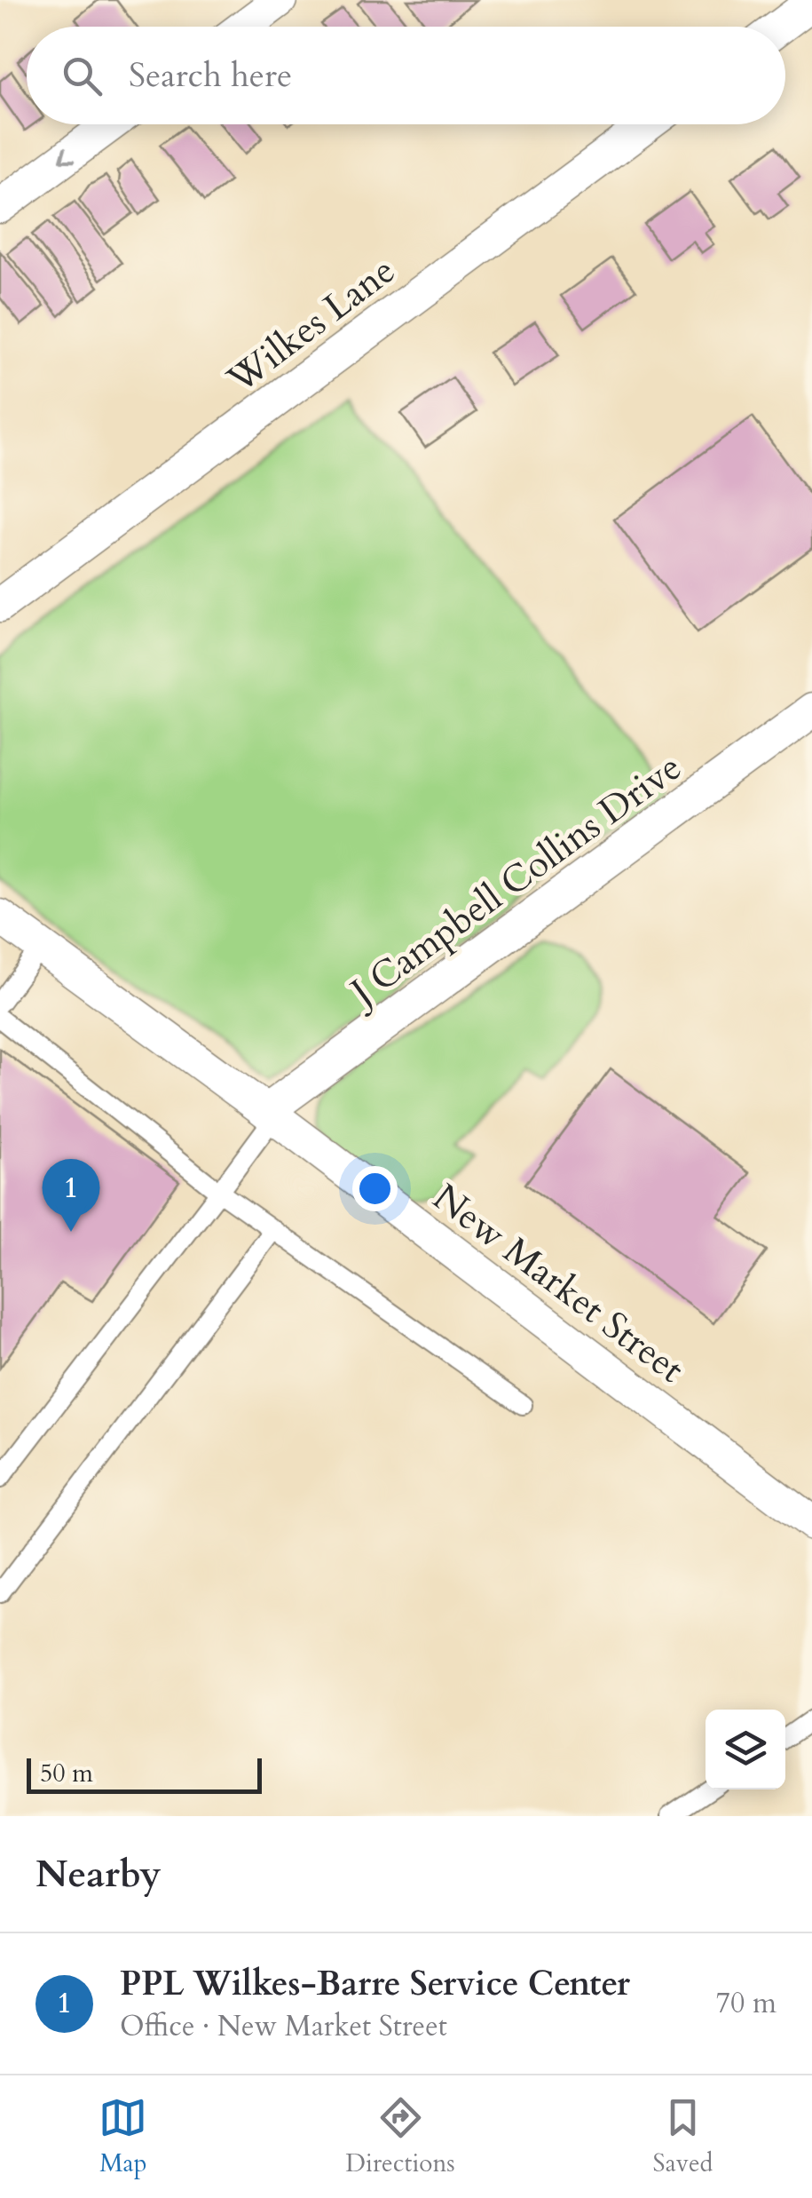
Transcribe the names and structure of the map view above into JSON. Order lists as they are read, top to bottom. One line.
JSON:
{"streets":{"street":["Wilkes Lane","J Campbell Collins Drive","New Market Street"]},"crossings":[["J Campbell Collins Drive","New Market Street"]],"scale_bar":"50 m","page":{"search":"Search here","pins":"1","scale":"50 m","heading":"Nearby","list":[{"mark":"1","name":"PPL Wilkes-Barre Service Center","note":"Office · New Market Street","value":"70 m"}],"nav":["Map","Directions","Saved"]}}
